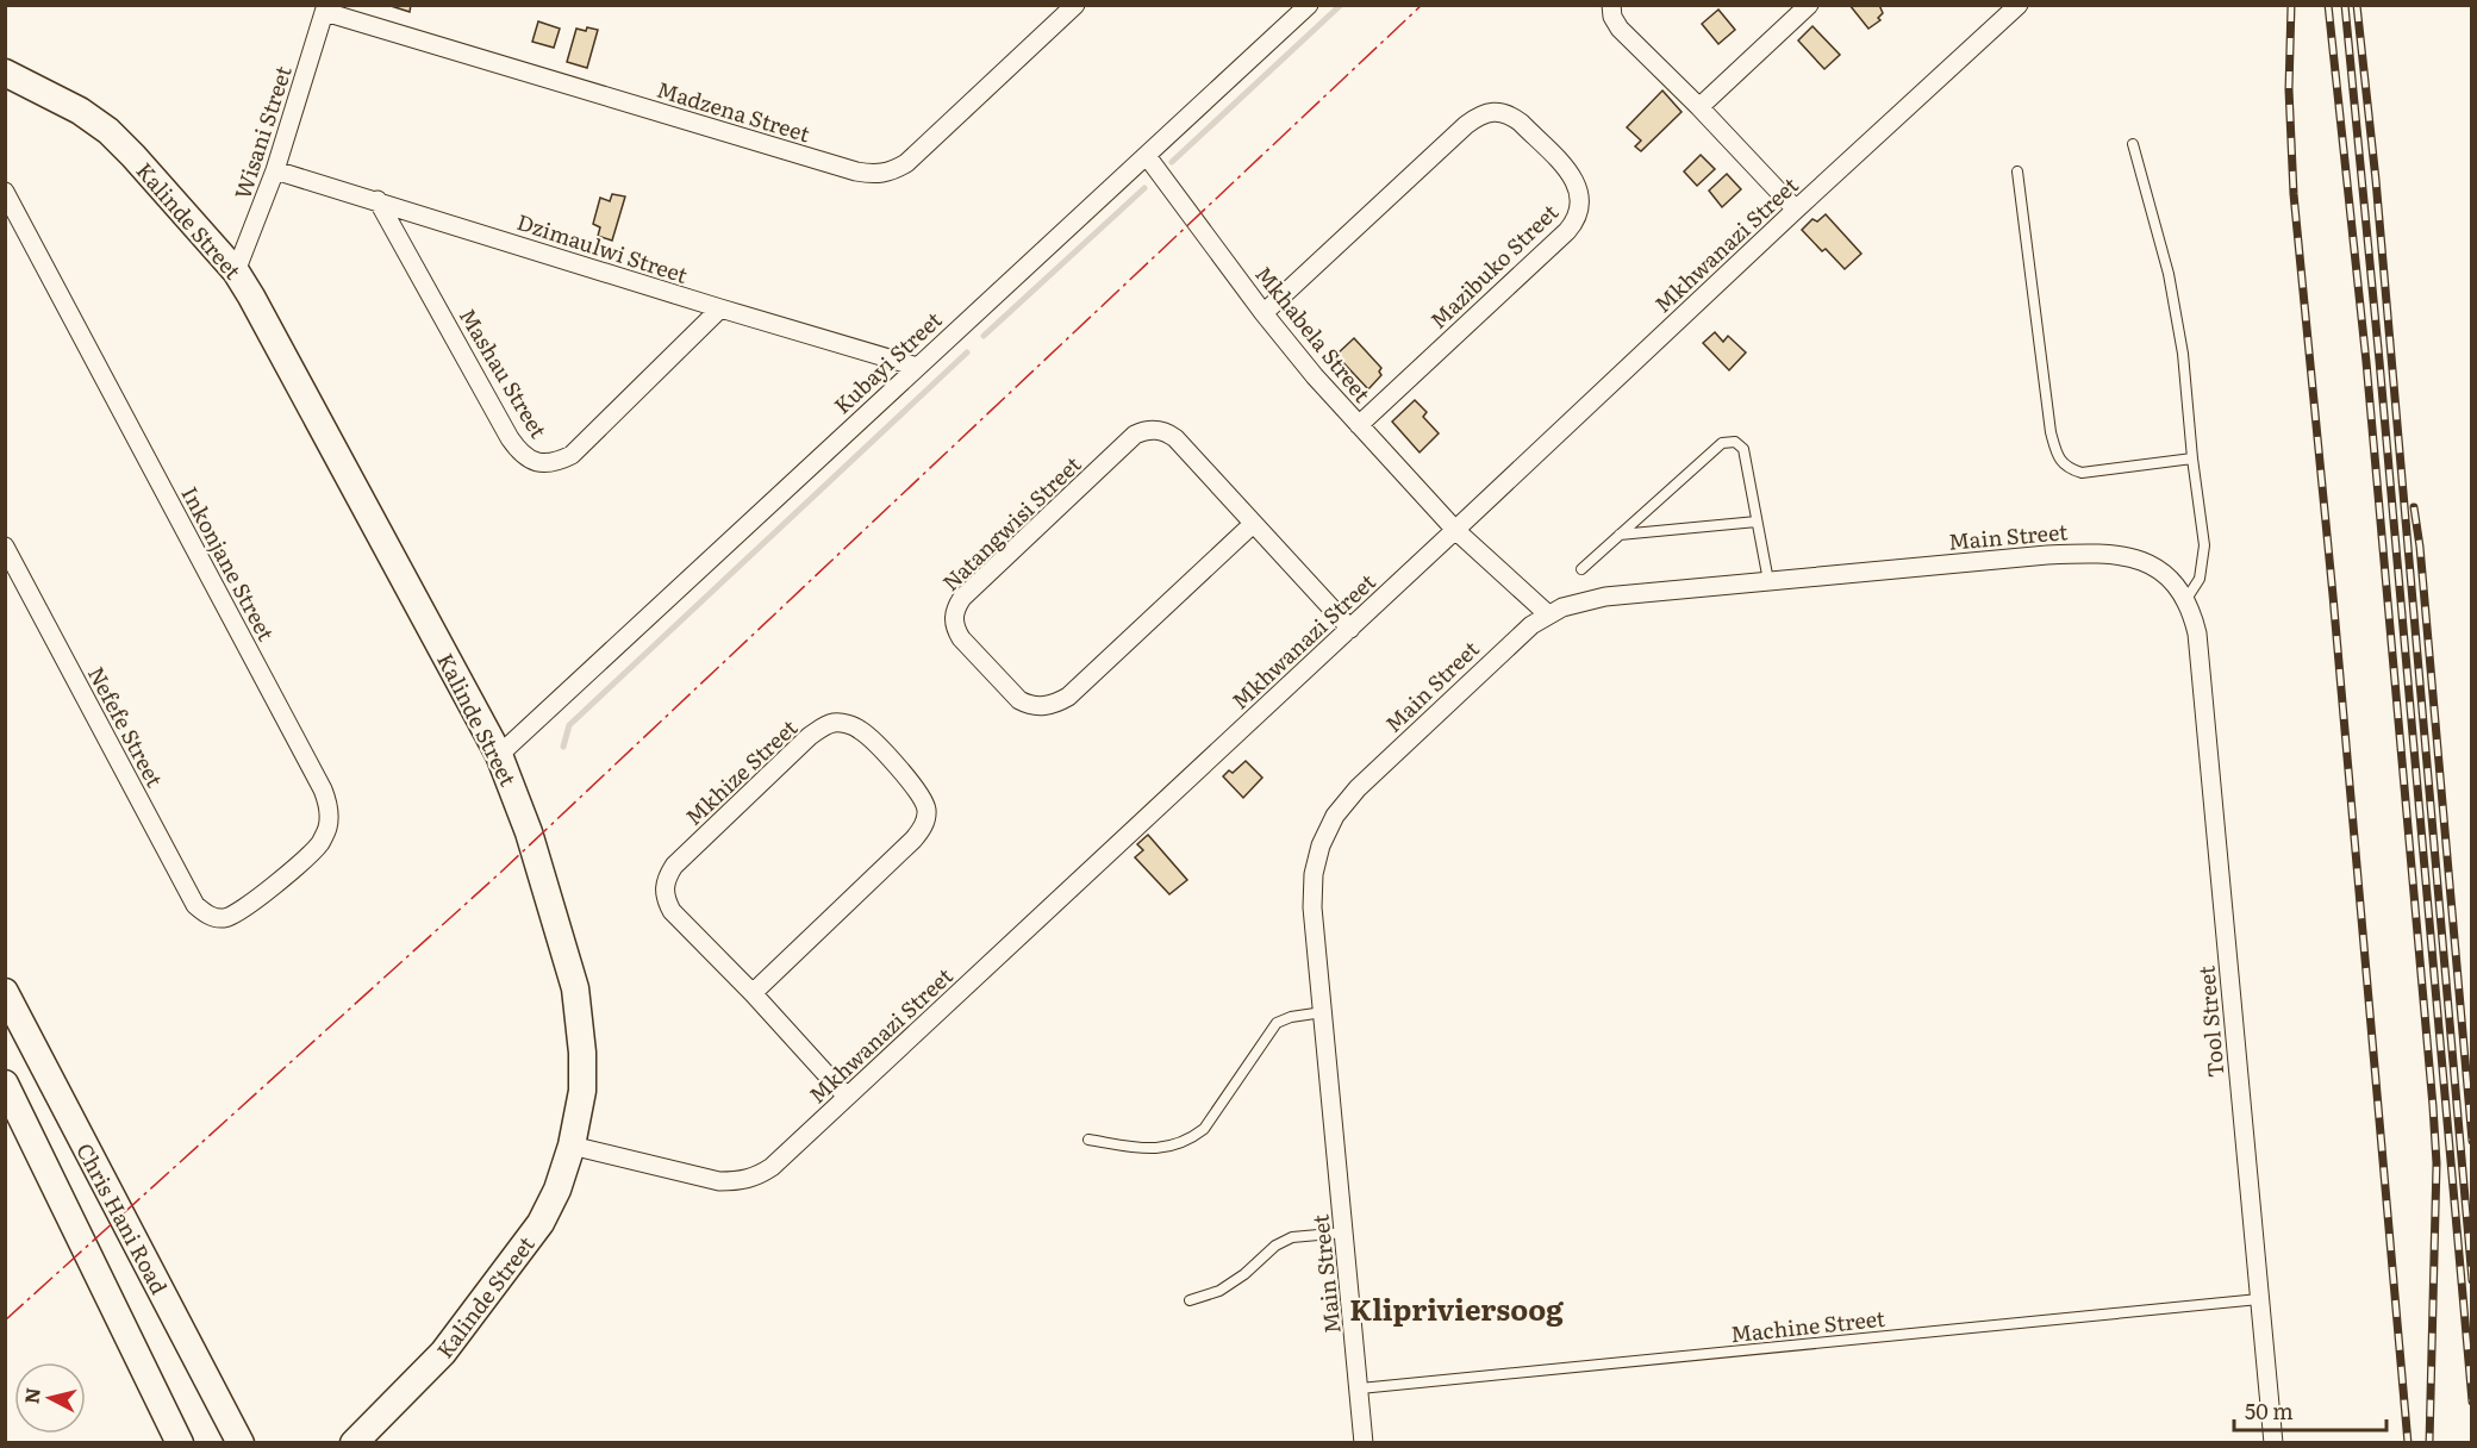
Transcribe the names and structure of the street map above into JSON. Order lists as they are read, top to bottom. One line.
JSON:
{"streets":{"street":["Madzena Street","Wisani Street","Kalinde Street","Mkhwanazi Street","Dzimaulwi Street","Mazibuko Street","Mkhabela Street","Kubayi Street","Mashau Street","Natangwisi Street","Main Street","Inkonjane Street","Nefefe Street","Mkhize Street","Tool Street","Chris Hani Road"],"lane":["Machine Street"]},"crossings":[["Madzena Street","Wisani Street"],["Wisani Street","Kalinde Street"],["Wisani Street","Dzimaulwi Street"],["Kalinde Street","Mkhwanazi Street"],["Kalinde Street","Kubayi Street"],["Mkhwanazi Street","Mkhabela Street"],["Mkhwanazi Street","Natangwisi Street"],["Mkhwanazi Street","Mkhize Street"],["Dzimaulwi Street","Kubayi Street"],["Dzimaulwi Street","Mashau Street"],["Mazibuko Street","Mkhabela Street"],["Mkhabela Street","Kubayi Street"],["Mkhabela Street","Main Street"],["Main Street","Tool Street"],["Main Street","Machine Street"],["Inkonjane Street","Nefefe Street"],["Tool Street","Machine Street"]],"districts":["Klipriviersoog"],"scale_bar":"50 m","north":"left"}
